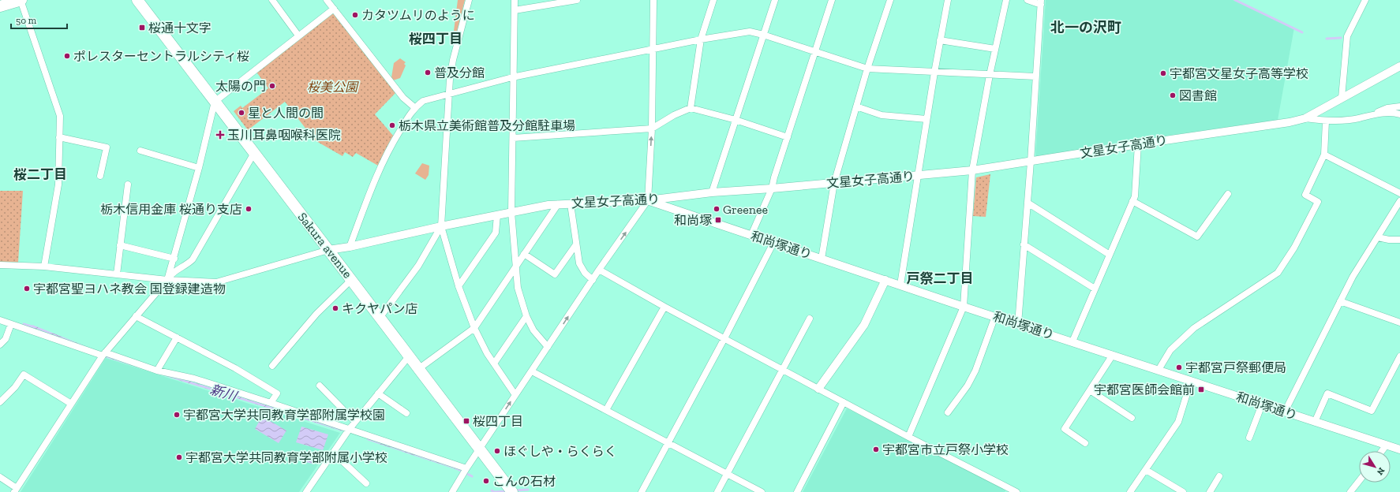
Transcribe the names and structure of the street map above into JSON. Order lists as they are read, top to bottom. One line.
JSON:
{"streets":{"highway":["Sakura avenue"],"street":["文星女子高通り","和尚塚通り"]},"crossings":[["文星女子高通り","Sakura avenue"],["文星女子高通り","和尚塚通り"]],"districts":["北一の沢町","桜四丁目","桜二丁目","戸祭二丁目"],"water":["新川"],"parks":["桜美公園"],"places":{"other":["カタツムリのように","ポレスターセントラルシティ桜","普及分館","宇都宮文星女子高等学校","太陽の門","図書館","星と人間の間","栃木県立美術館普及分館駐車場","栃木信用金庫 桜通り支店","Greenee","宇都宮聖ヨハネ教会 国登録建造物","キクヤパン店","宇都宮戸祭郵便局","宇都宮大学共同教育学部附属学校園","宇都宮市立戸祭小学校","ほぐしや・らくらく","宇都宮大学共同教育学部附属小学校","こんの石材"],"transit":["桜通十文字","和尚塚","宇都宮医師会館前","桜四丁目"],"health":["玉川耳鼻咽喉科医院"]},"scale_bar":"50 m","north":"bottom right"}
